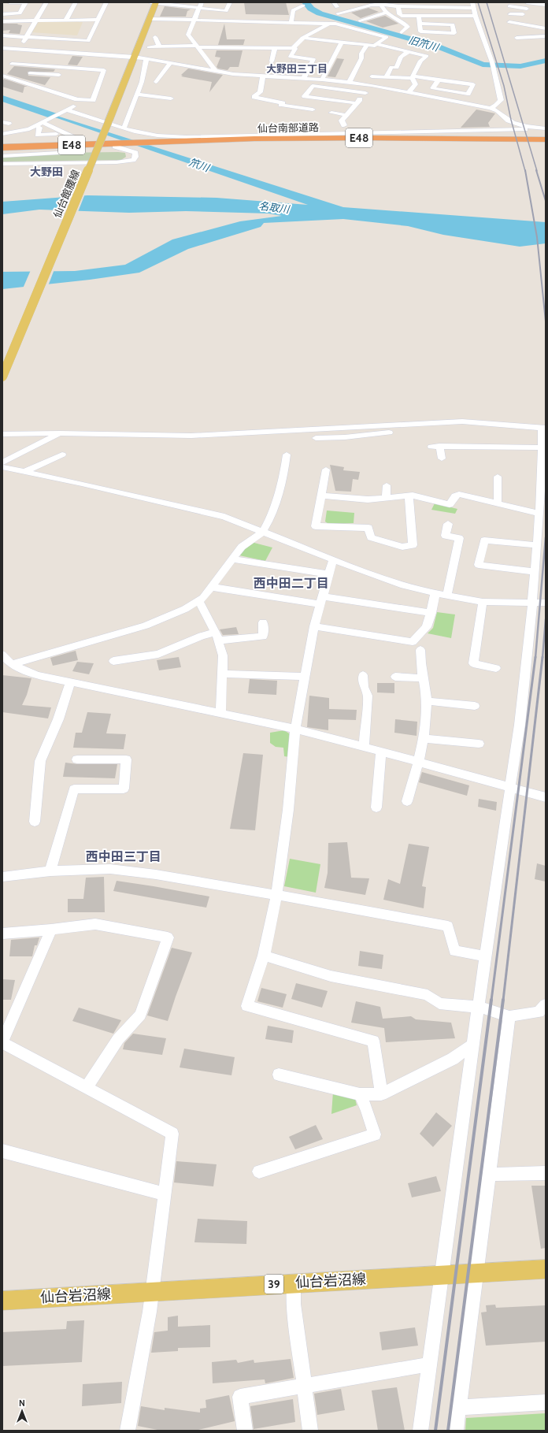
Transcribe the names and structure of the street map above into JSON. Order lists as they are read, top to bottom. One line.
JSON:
{"streets":{"highway":["仙台南部道路","E48"],"main road":["仙台館腰線","仙台岩沼線","39"]},"districts":["大野田三丁目","大野田","西中田二丁目","西中田三丁目"],"water":["旧笊川","笊川","名取川"],"north":"top"}
